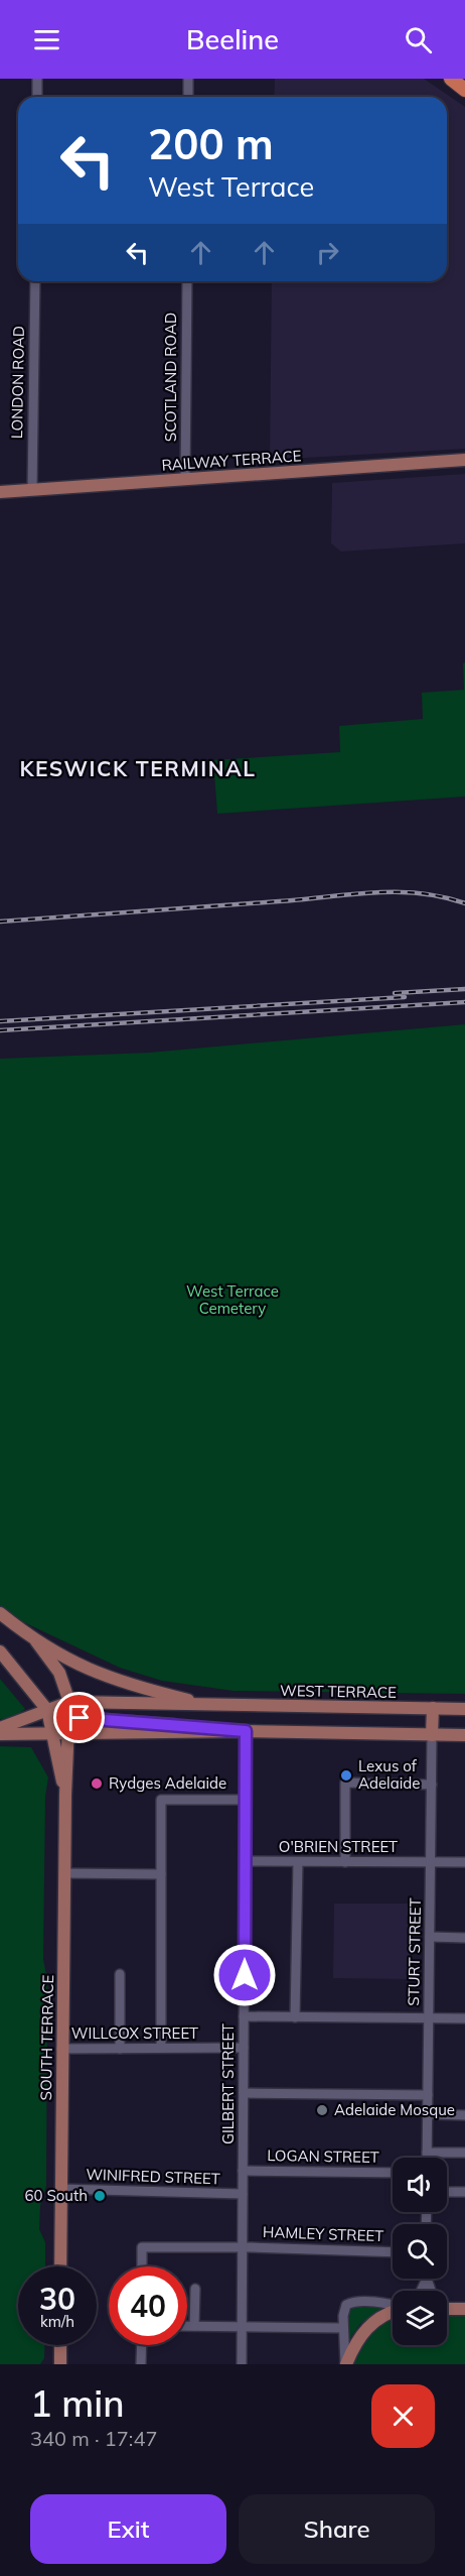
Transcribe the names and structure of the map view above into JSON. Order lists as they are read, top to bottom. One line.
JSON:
{"streets":{"main road":["RAILWAY TERRACE","WEST TERRACE","SOUTH TERRACE"],"street":["SCOTLAND ROAD","LONDON ROAD","O'BRIEN STREET","STURT STREET","WILLCOX STREET","GILBERT STREET","LOGAN STREET","WINIFRED STREET","HAMLEY STREET"]},"crossings":[["SCOTLAND ROAD","RAILWAY TERRACE"],["LONDON ROAD","RAILWAY TERRACE"],["WEST TERRACE","SOUTH TERRACE"],["O'BRIEN STREET","STURT STREET"],["O'BRIEN STREET","GILBERT STREET"],["WILLCOX STREET","SOUTH TERRACE"],["WILLCOX STREET","GILBERT STREET"],["SOUTH TERRACE","WINIFRED STREET"],["GILBERT STREET","LOGAN STREET"],["GILBERT STREET","WINIFRED STREET"],["GILBERT STREET","HAMLEY STREET"]],"districts":["KESWICK TERMINAL"],"parks":["West Terrace Cemetery"],"places":["Lexus of Adelaide","Rydges Adelaide","Adelaide Mosque","60 South"],"page":{"header":"Beeline","turn":["200 m","West Terrace"],"speed":"30 km/h","limit":"40","heading":["1 min","340 m · 17:47"],"buttons":["Exit","Share"]}}
